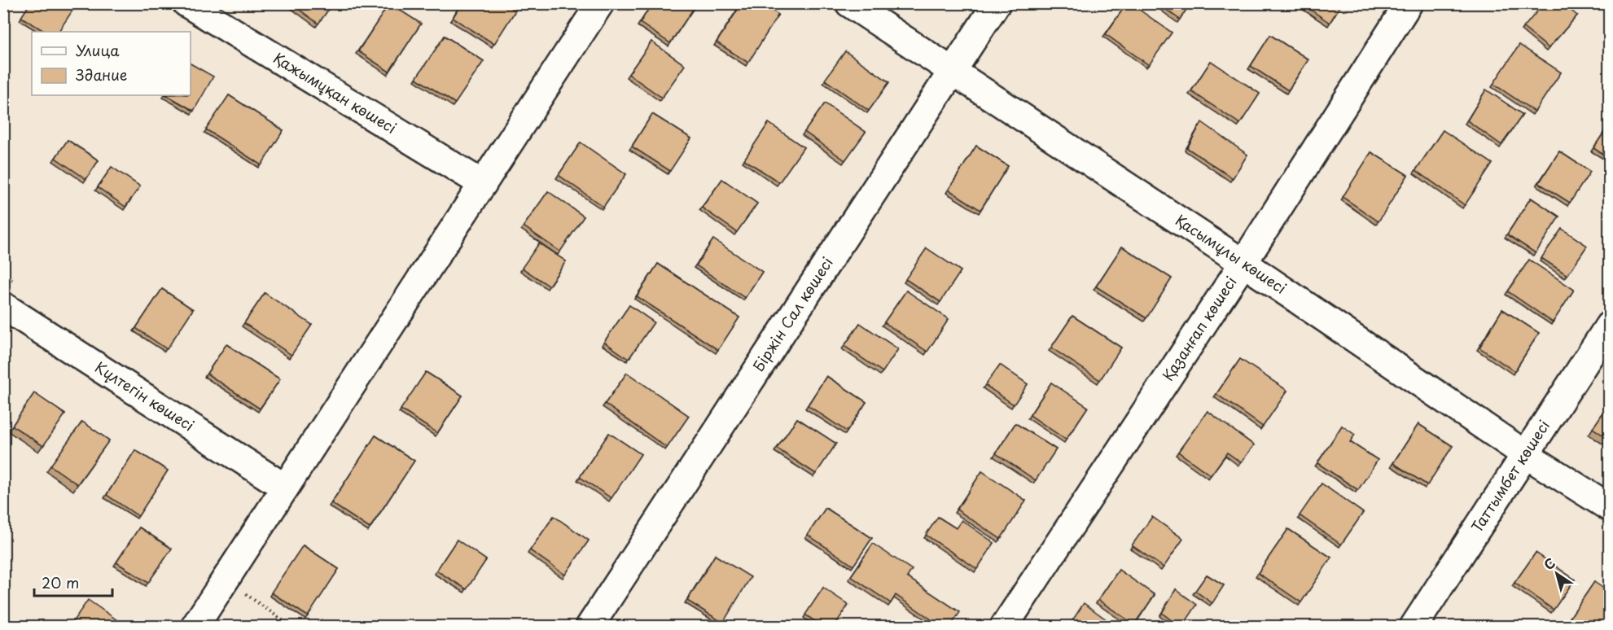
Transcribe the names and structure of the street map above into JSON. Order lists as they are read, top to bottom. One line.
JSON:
{"streets":{"street":["Қажымұқан көшесі","Қасымұлы көшесі","Біржін Сал көшесі","Қазанғап көшесі","Күлтегін көшесі","Таттымбет көшесі"]},"crossings":[["Қасымұлы көшесі","Біржін Сал көшесі"],["Қасымұлы көшесі","Қазанғап көшесі"],["Қасымұлы көшесі","Таттымбет көшесі"]],"legend":["Улица","Здание"],"scale_bar":"20 m","north":"top left"}
